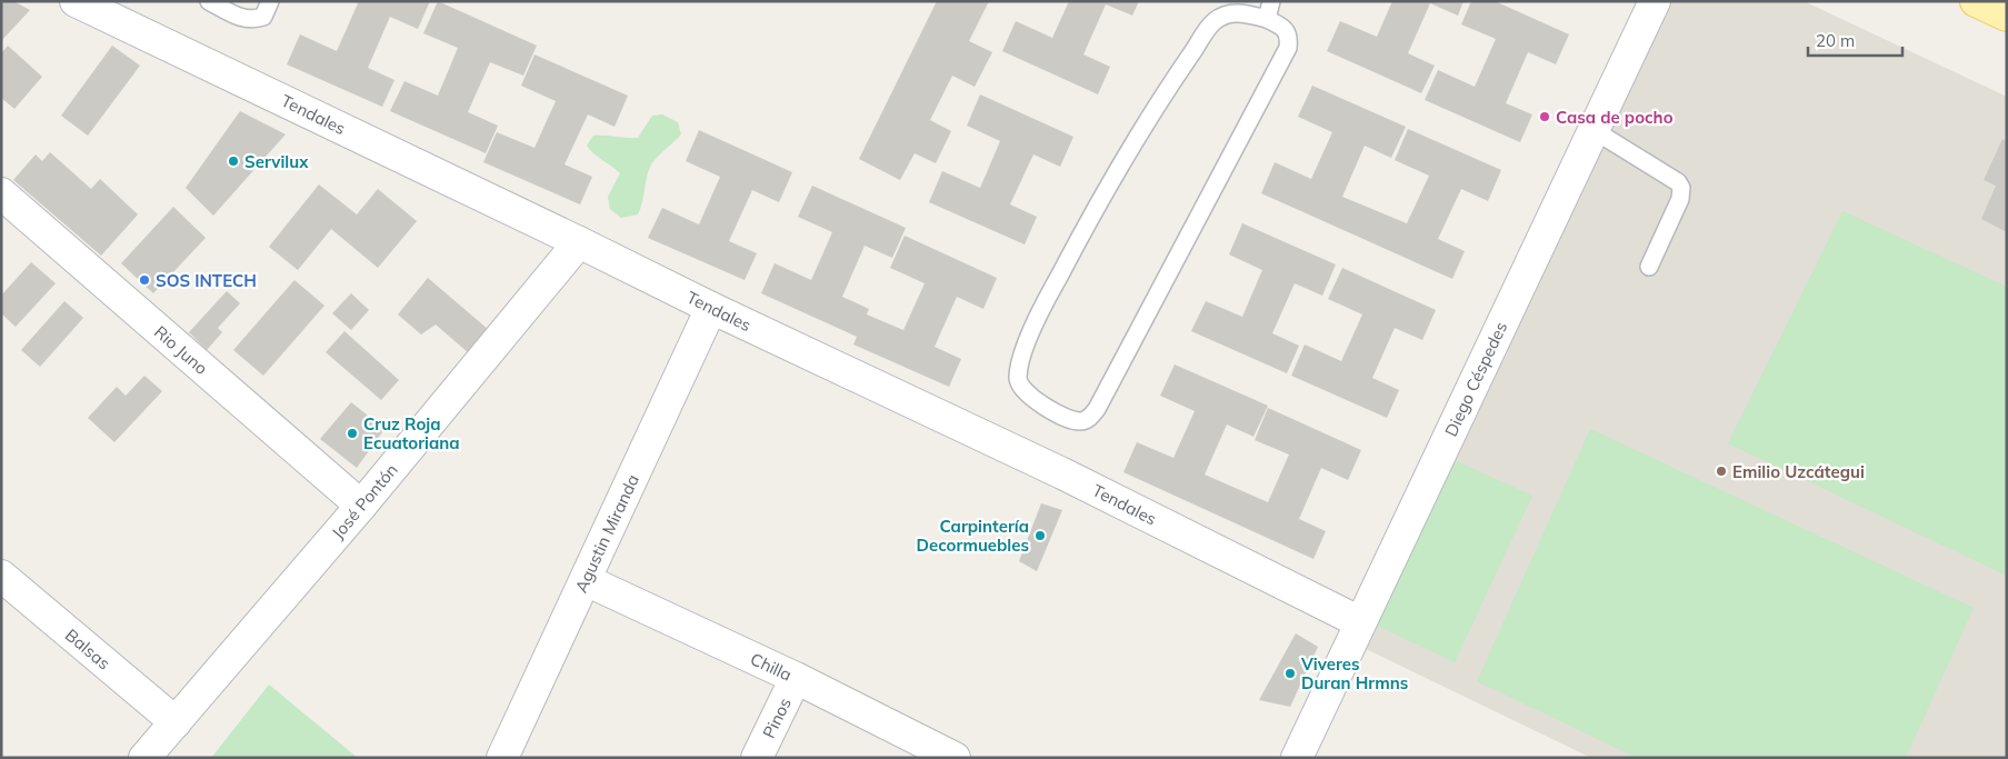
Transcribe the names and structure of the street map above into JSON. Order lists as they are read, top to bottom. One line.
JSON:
{"streets":{"street":["Tendales","Rio Juno","Diego Céspedes","José Pontón","Agustin Miranda","Balsas","Chilla","Pinos"]},"crossings":[["Tendales","Diego Céspedes"],["Tendales","José Pontón"],["Tendales","Agustin Miranda"],["Rio Juno","José Pontón"],["José Pontón","Balsas"],["Agustin Miranda","Chilla"],["Chilla","Pinos"]],"places":["Casa de pocho","Servilux","SOS INTECH","Cruz Roja Ecuatoriana","Emilio Uzcátegui","Carpintería Decormuebles","Viveres Duran Hrmns"],"scale_bar":"20 m"}
